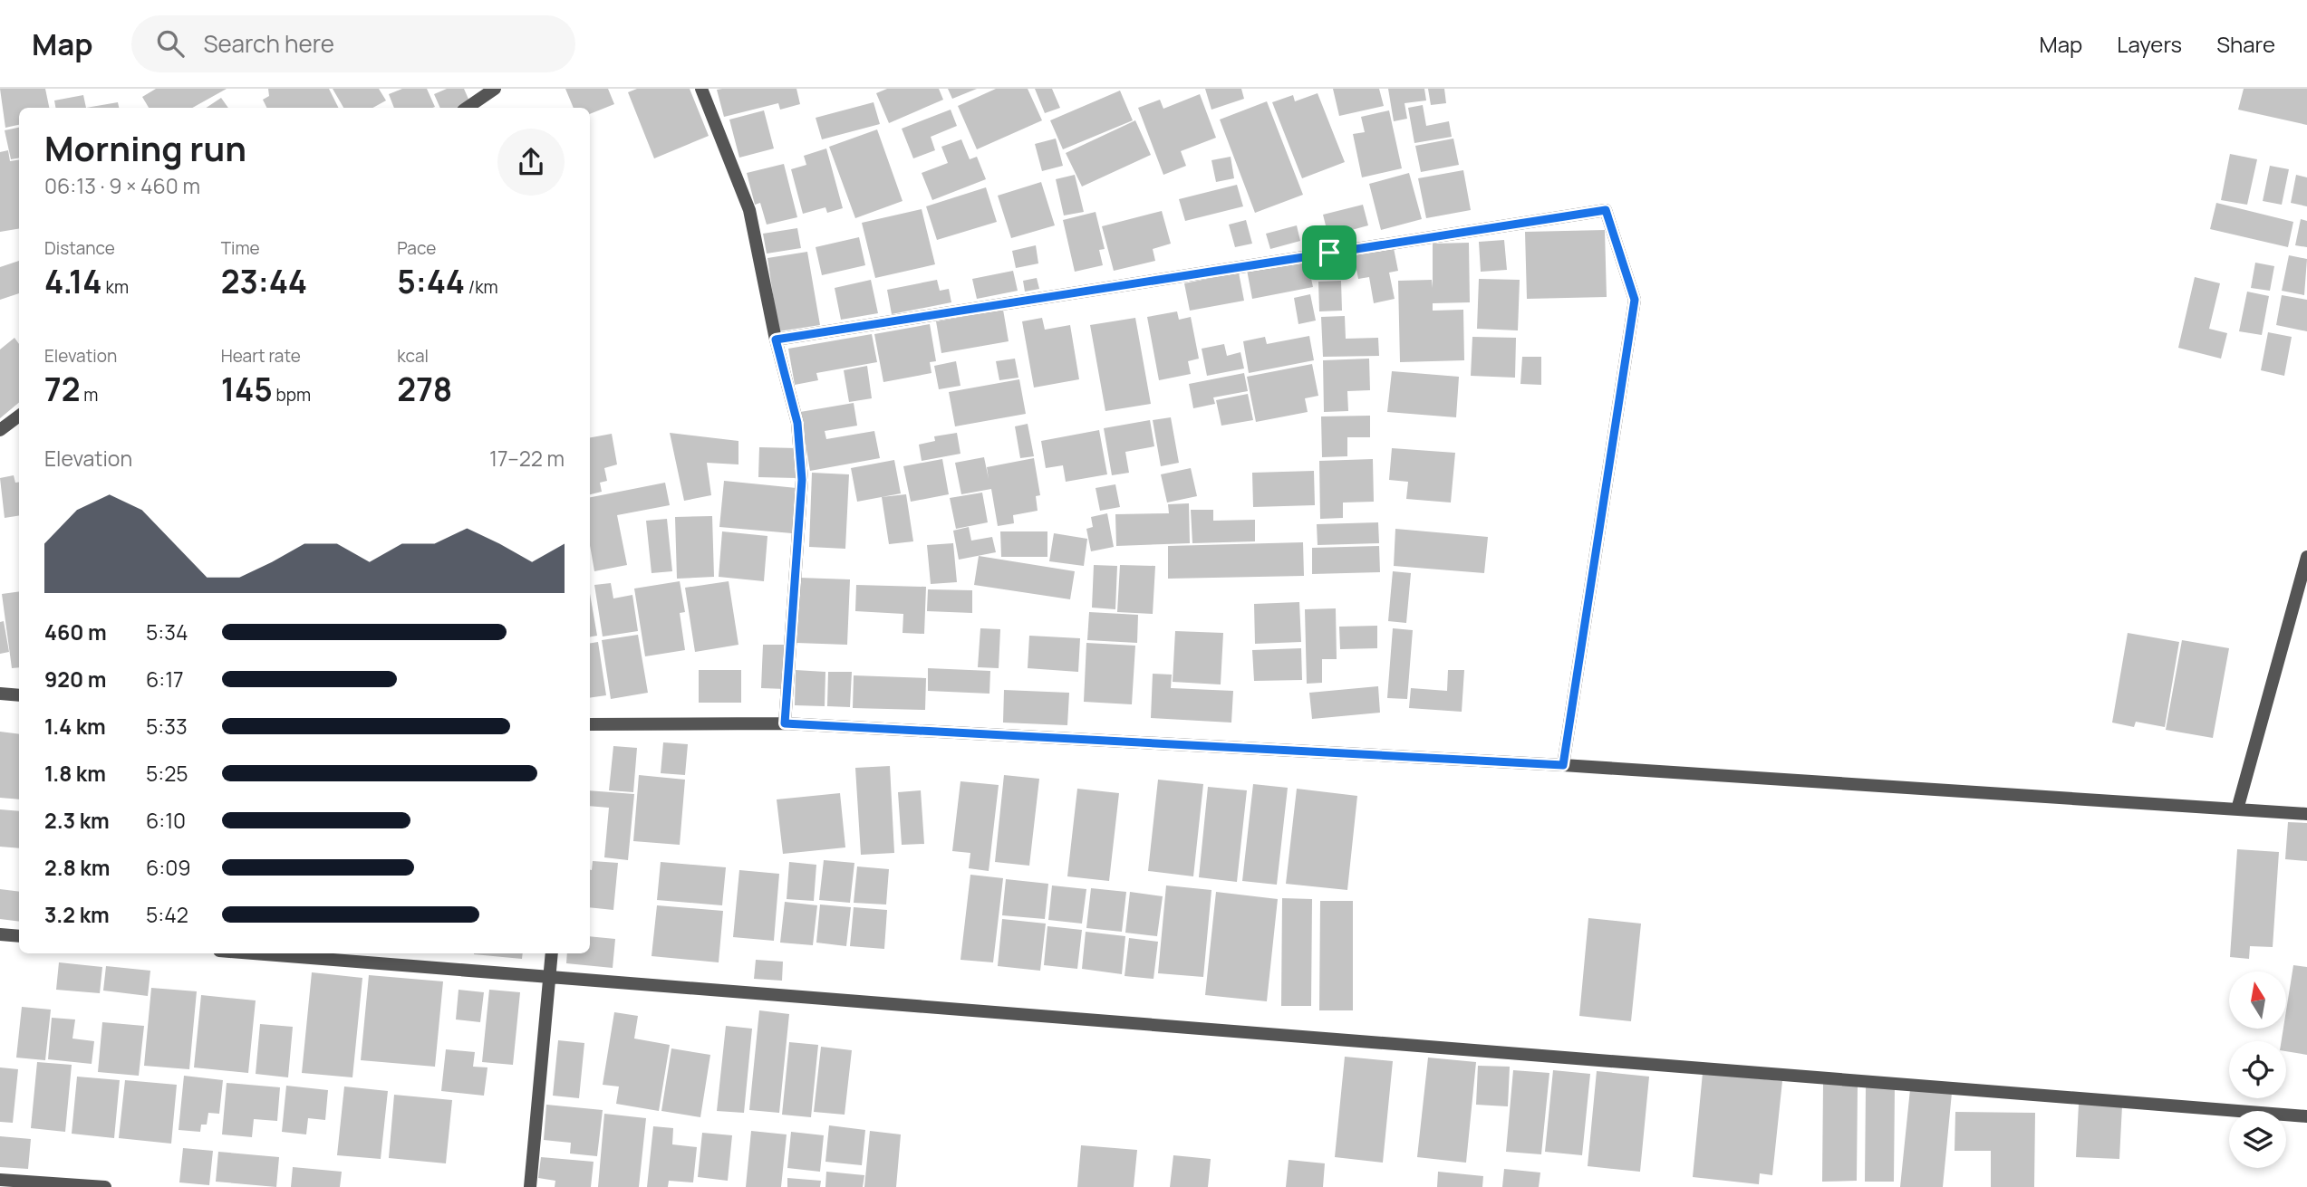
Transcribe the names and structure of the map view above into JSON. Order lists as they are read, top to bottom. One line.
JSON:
{"north":"top","page":{"header":"Map","search":"Search here","nav":["Map","Layers","Share"],"heading":["Morning run","06:13 · 9 × 460 m"],"stats":[["Distance","4.14 km"],["Time","23:44"],["Pace","5:44 /km"],["Elevation","72 m"],["Heart rate","145 bpm"],["kcal","278"]],"chart":["Elevation","17–22 m"],"list":[{"name":"460 m","note":"5:34"},{"name":"920 m","note":"6:17"},{"name":"1.4 km","note":"5:33"},{"name":"1.8 km","note":"5:25"},{"name":"2.3 km","note":"6:10"},{"name":"2.8 km","note":"6:09"},{"name":"3.2 km","note":"5:42"}]}}
